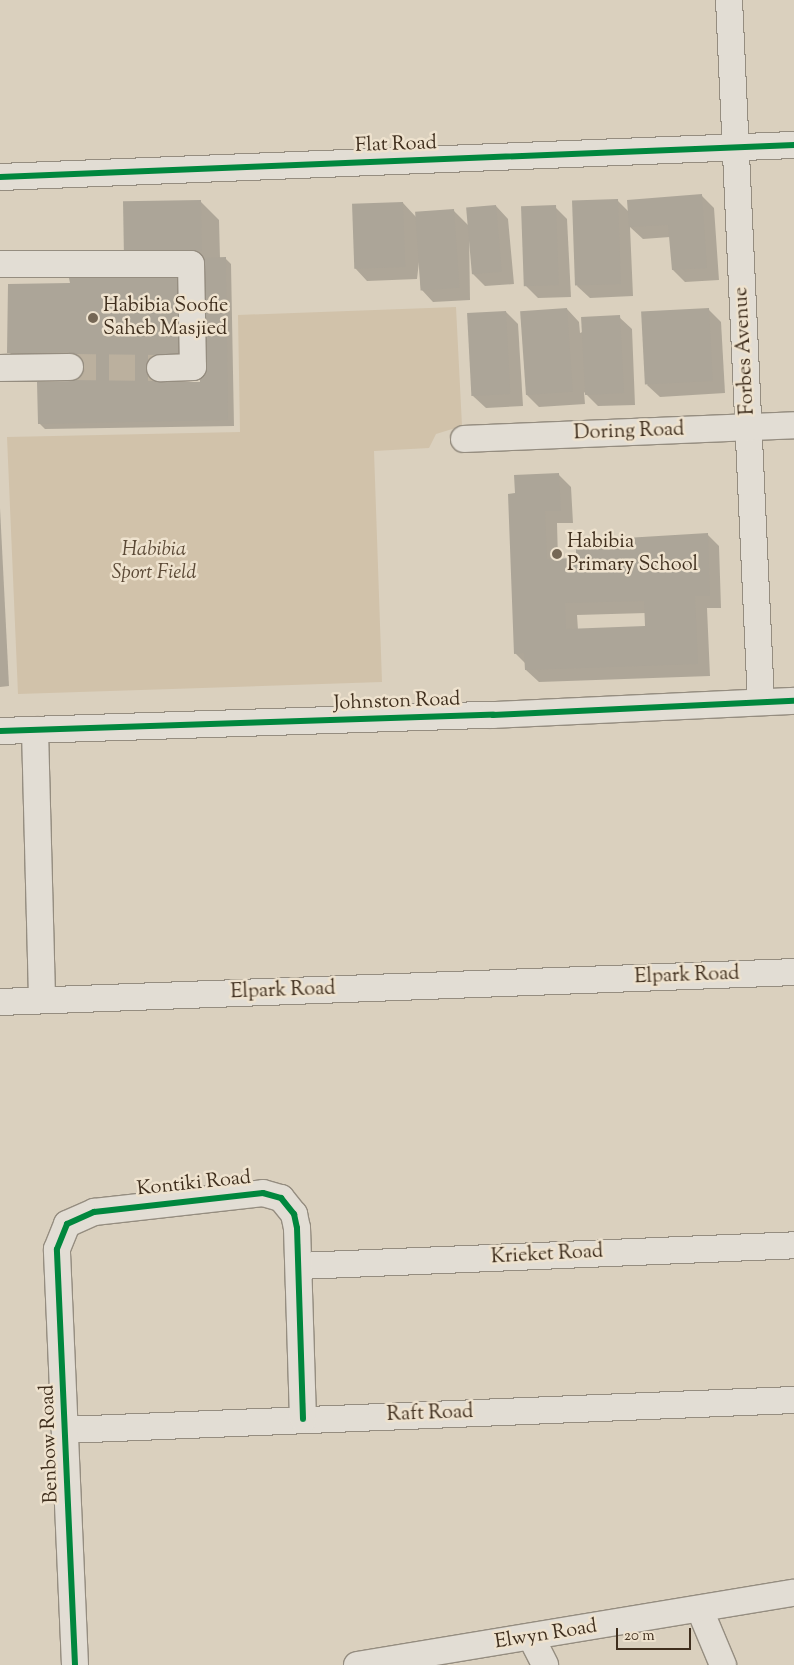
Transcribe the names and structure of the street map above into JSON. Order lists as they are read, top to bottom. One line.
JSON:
{"streets":{"street":["Flat Road","Forbes Avenue","Doring Road","Johnston Road","Elpark Road","Kontiki Road","Krieket Road","Raft Road","Benbow Road","Elwyn Road"]},"crossings":[["Flat Road","Forbes Avenue"],["Forbes Avenue","Doring Road"],["Forbes Avenue","Johnston Road"],["Kontiki Road","Krieket Road"],["Kontiki Road","Raft Road"],["Kontiki Road","Benbow Road"],["Raft Road","Benbow Road"]],"parks":["Habibia Sport Field"],"places":["Habibia Soofie Saheb Masjied","Habibia Primary School"],"scale_bar":"20 m"}
